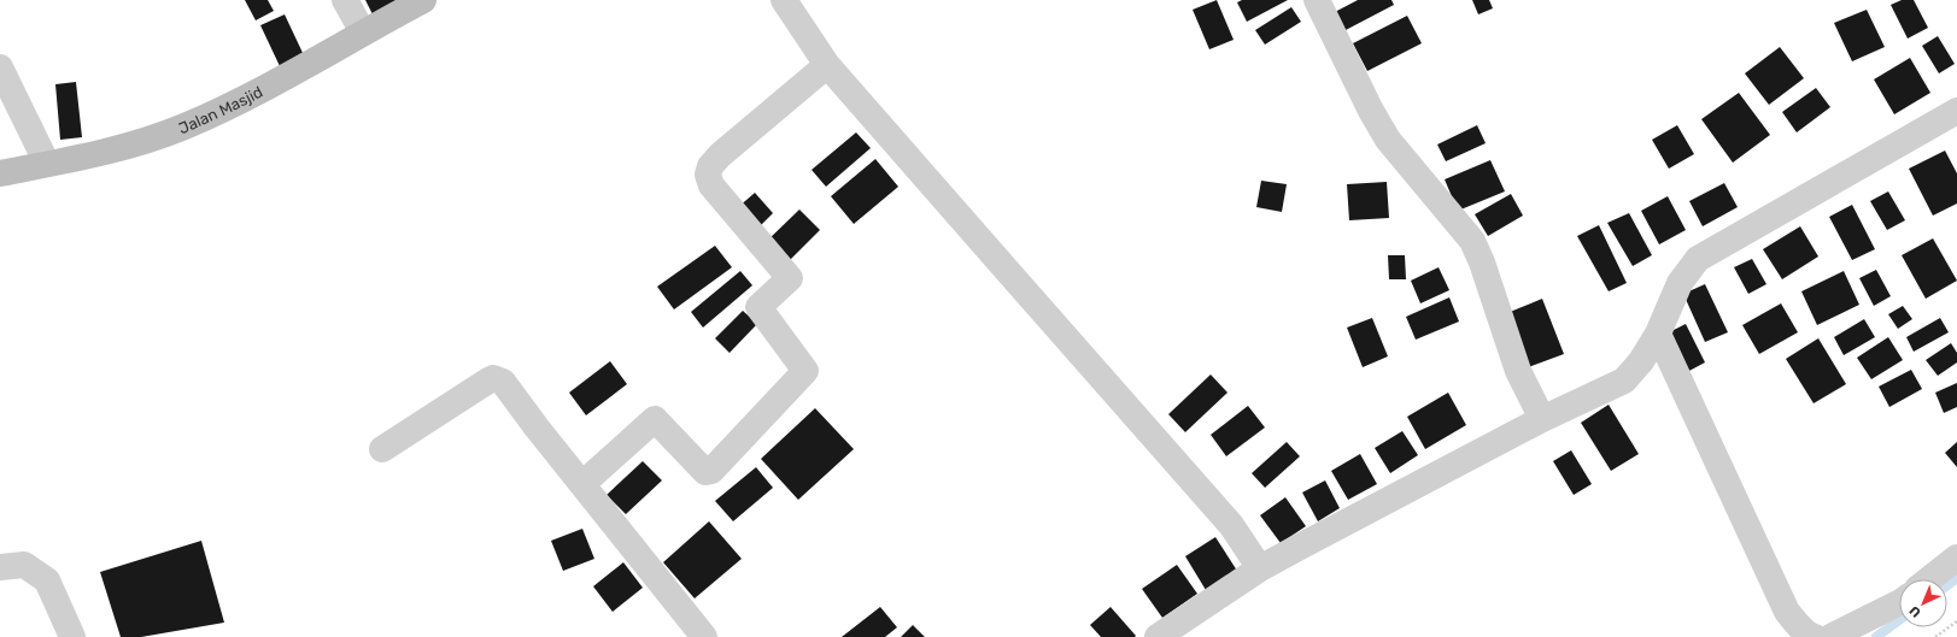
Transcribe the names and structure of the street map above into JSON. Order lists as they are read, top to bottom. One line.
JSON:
{"streets":{"street":["Jalan Masjid"]},"north":"bottom left"}
